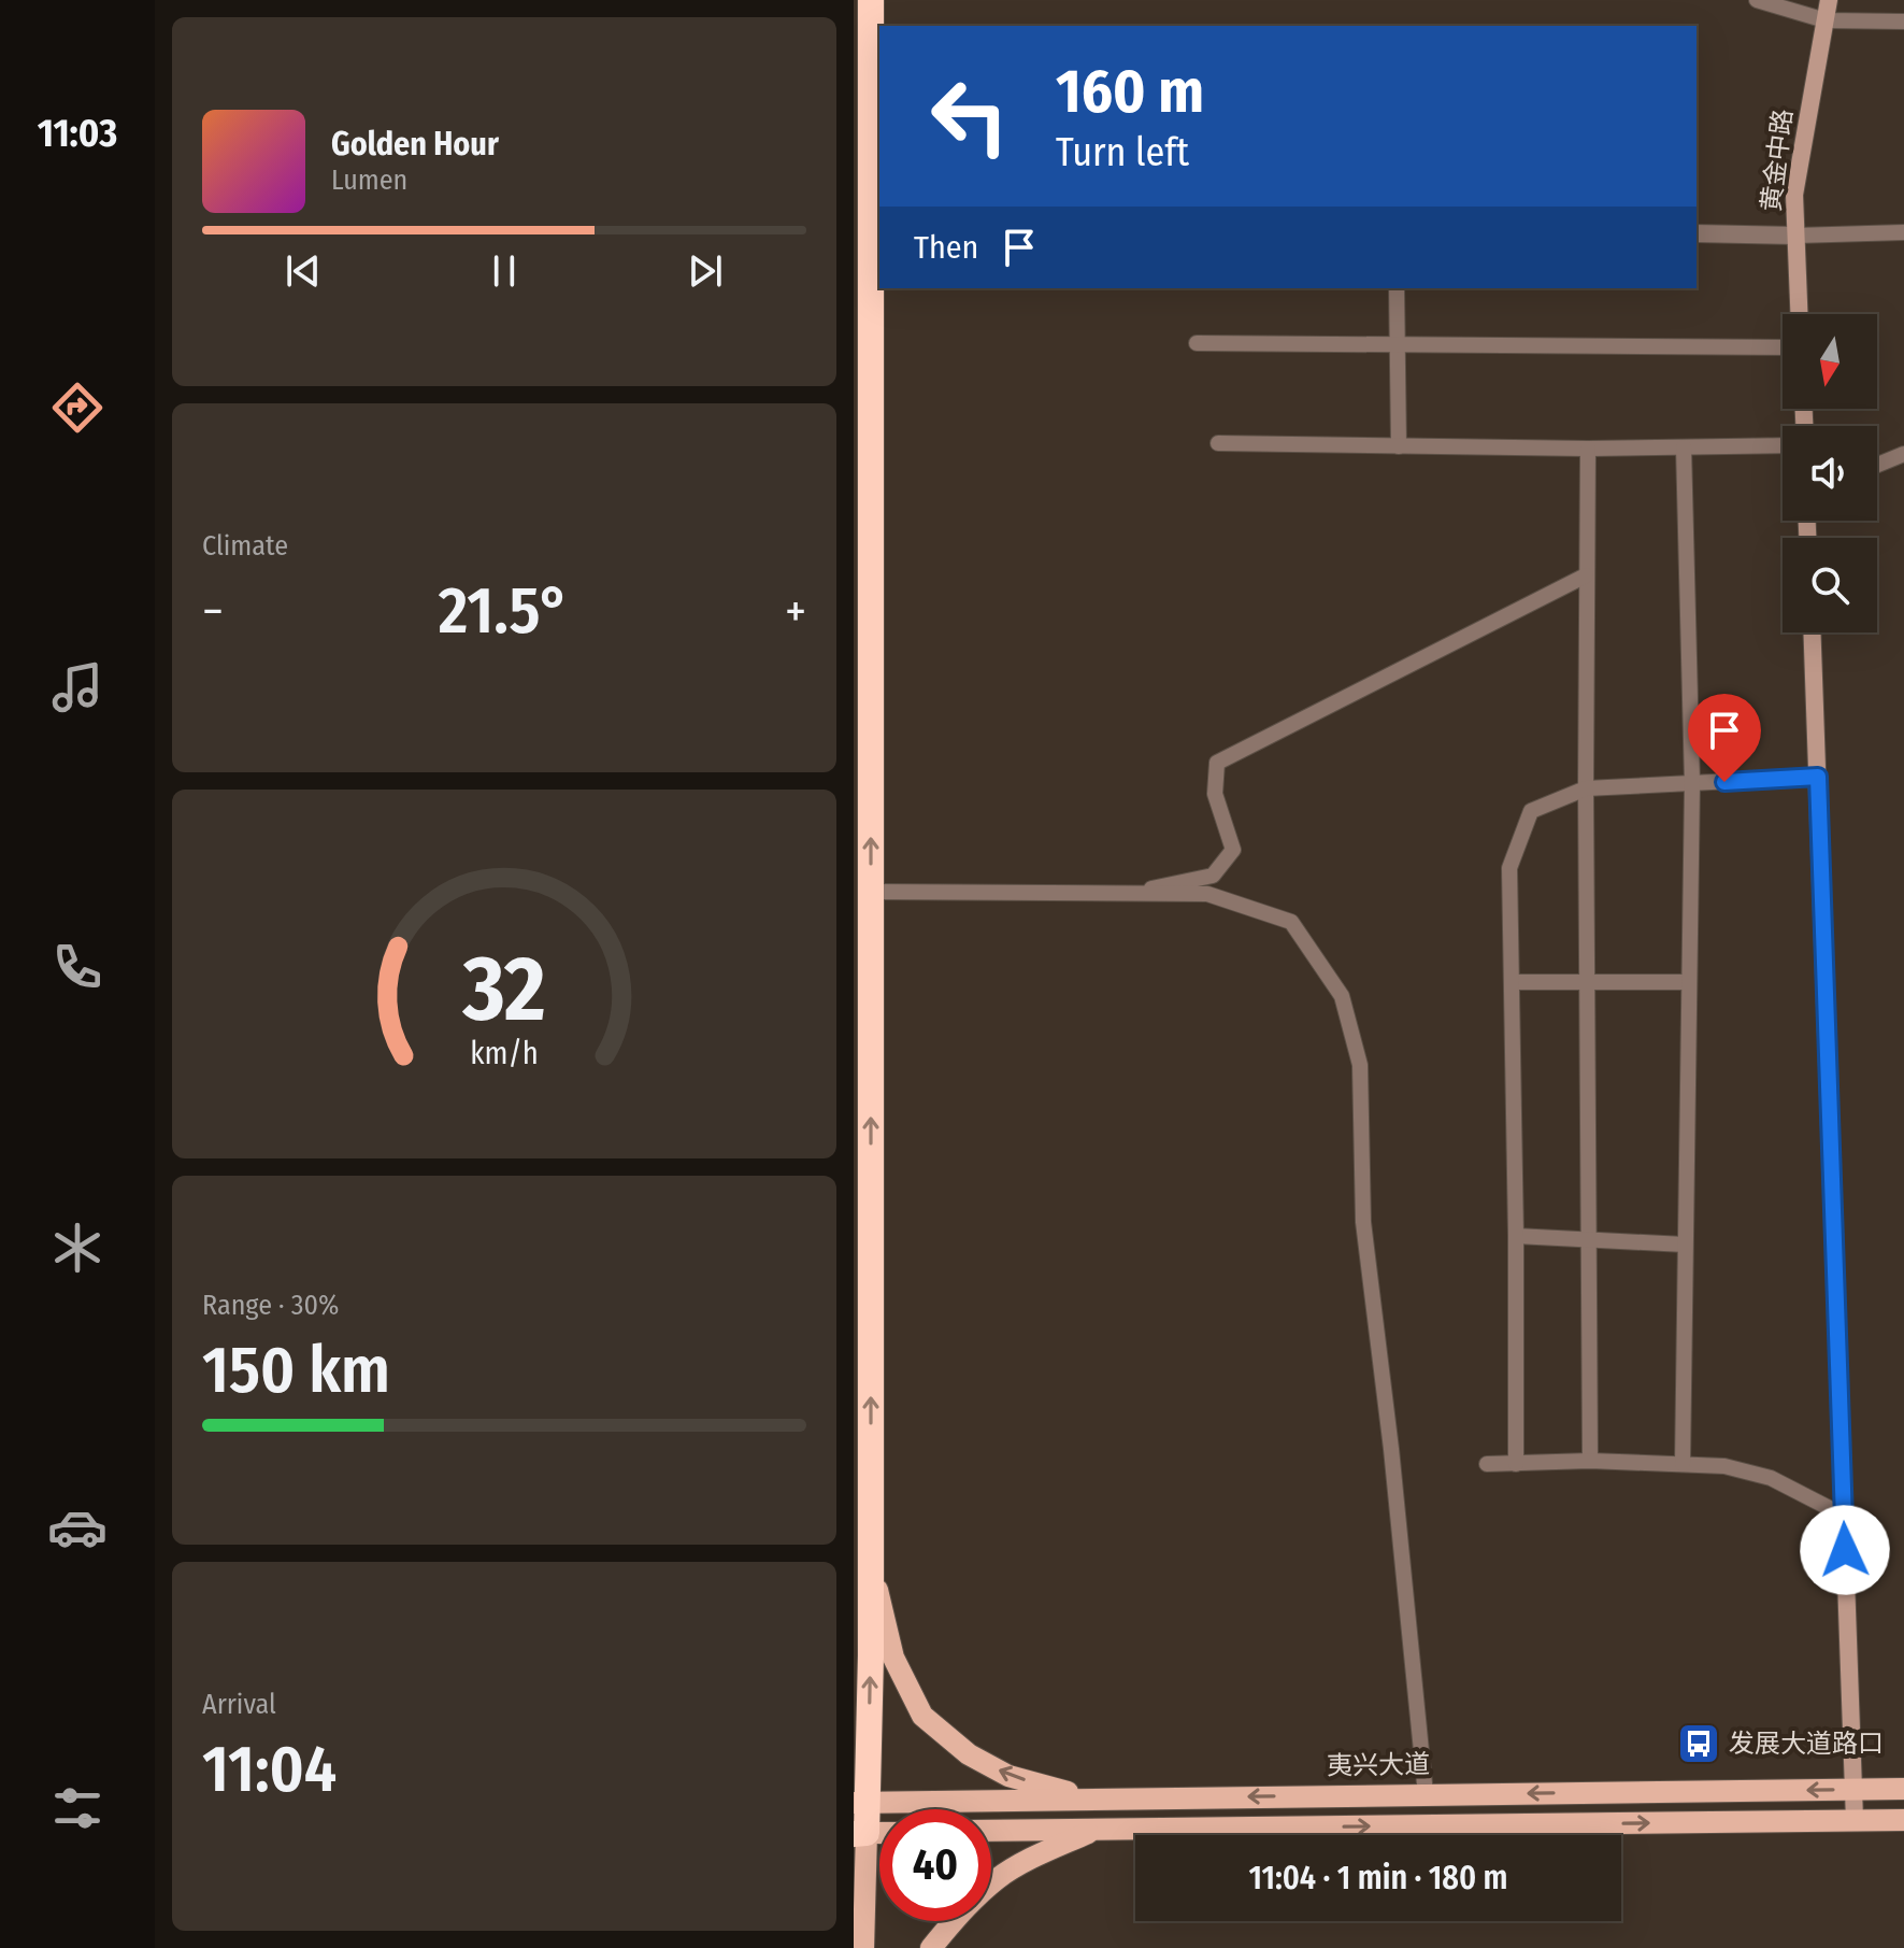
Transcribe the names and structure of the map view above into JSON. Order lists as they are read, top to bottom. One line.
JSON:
{"streets":{"main road":["夷兴大道"],"street":["黄金中路"]},"places":{"bus stop":["发展大道路口"]},"north":"bottom","page":{"tabs":"11:03","turn":["160 m","Turn left"],"song":["Golden Hour","Lumen"],"then":"Then","tile":["Climate",["Range · 30%","150 km"],["Arrival","11:04"]],"heat":["−","21.5°","+"],"limit":"40","trip":"11:04 · 1 min · 180 m","gauge":["32","km/h"]}}
